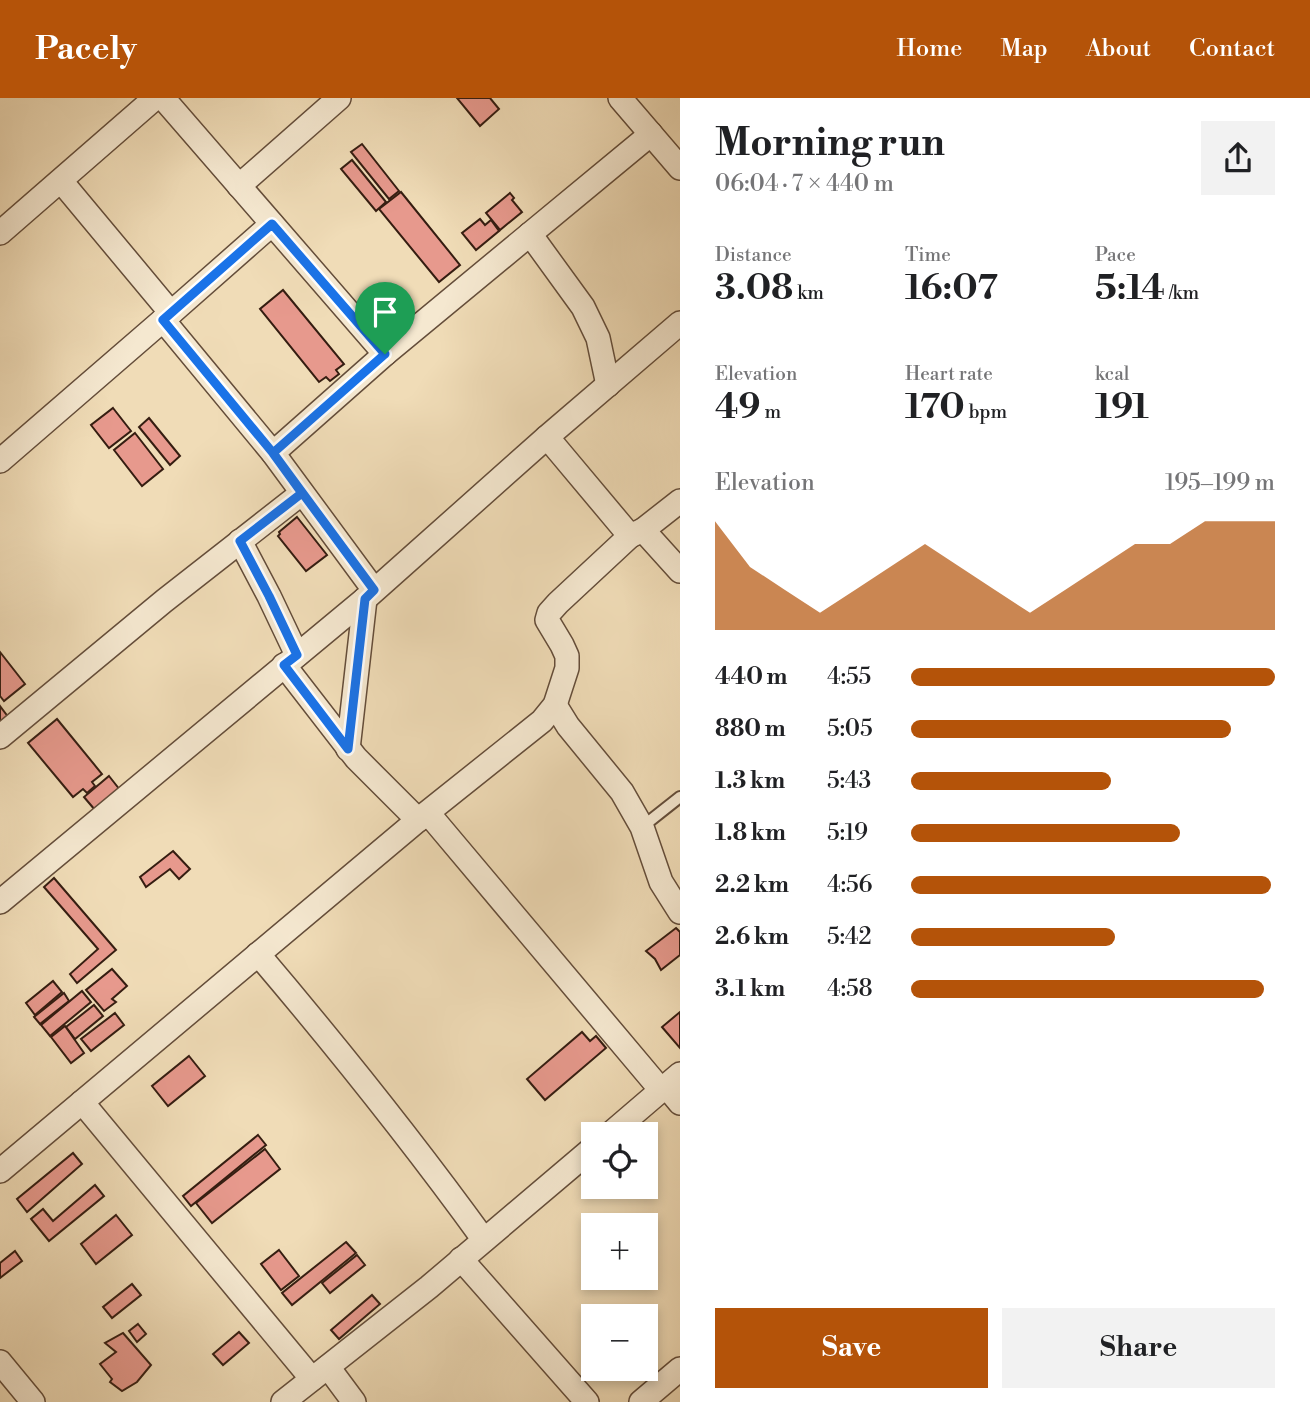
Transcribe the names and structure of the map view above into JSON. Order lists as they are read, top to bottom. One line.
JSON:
{"page":{"header":"Pacely","nav":["Home","Map","About","Contact"],"heading":["Morning run","06:04 · 7 × 440 m"],"stats":[["Distance","3.08 km"],["Time","16:07"],["Pace","5:14 /km"],["Elevation","49 m"],["Heart rate","170 bpm"],["kcal","191"]],"chart":["Elevation","195–199 m"],"list":[{"name":"440 m","note":"4:55"},{"name":"880 m","note":"5:05"},{"name":"1.3 km","note":"5:43"},{"name":"1.8 km","note":"5:19"},{"name":"2.2 km","note":"4:56"},{"name":"2.6 km","note":"5:42"},{"name":"3.1 km","note":"4:58"}],"map_buttons":["+","−"],"buttons":["Save","Share"]}}
